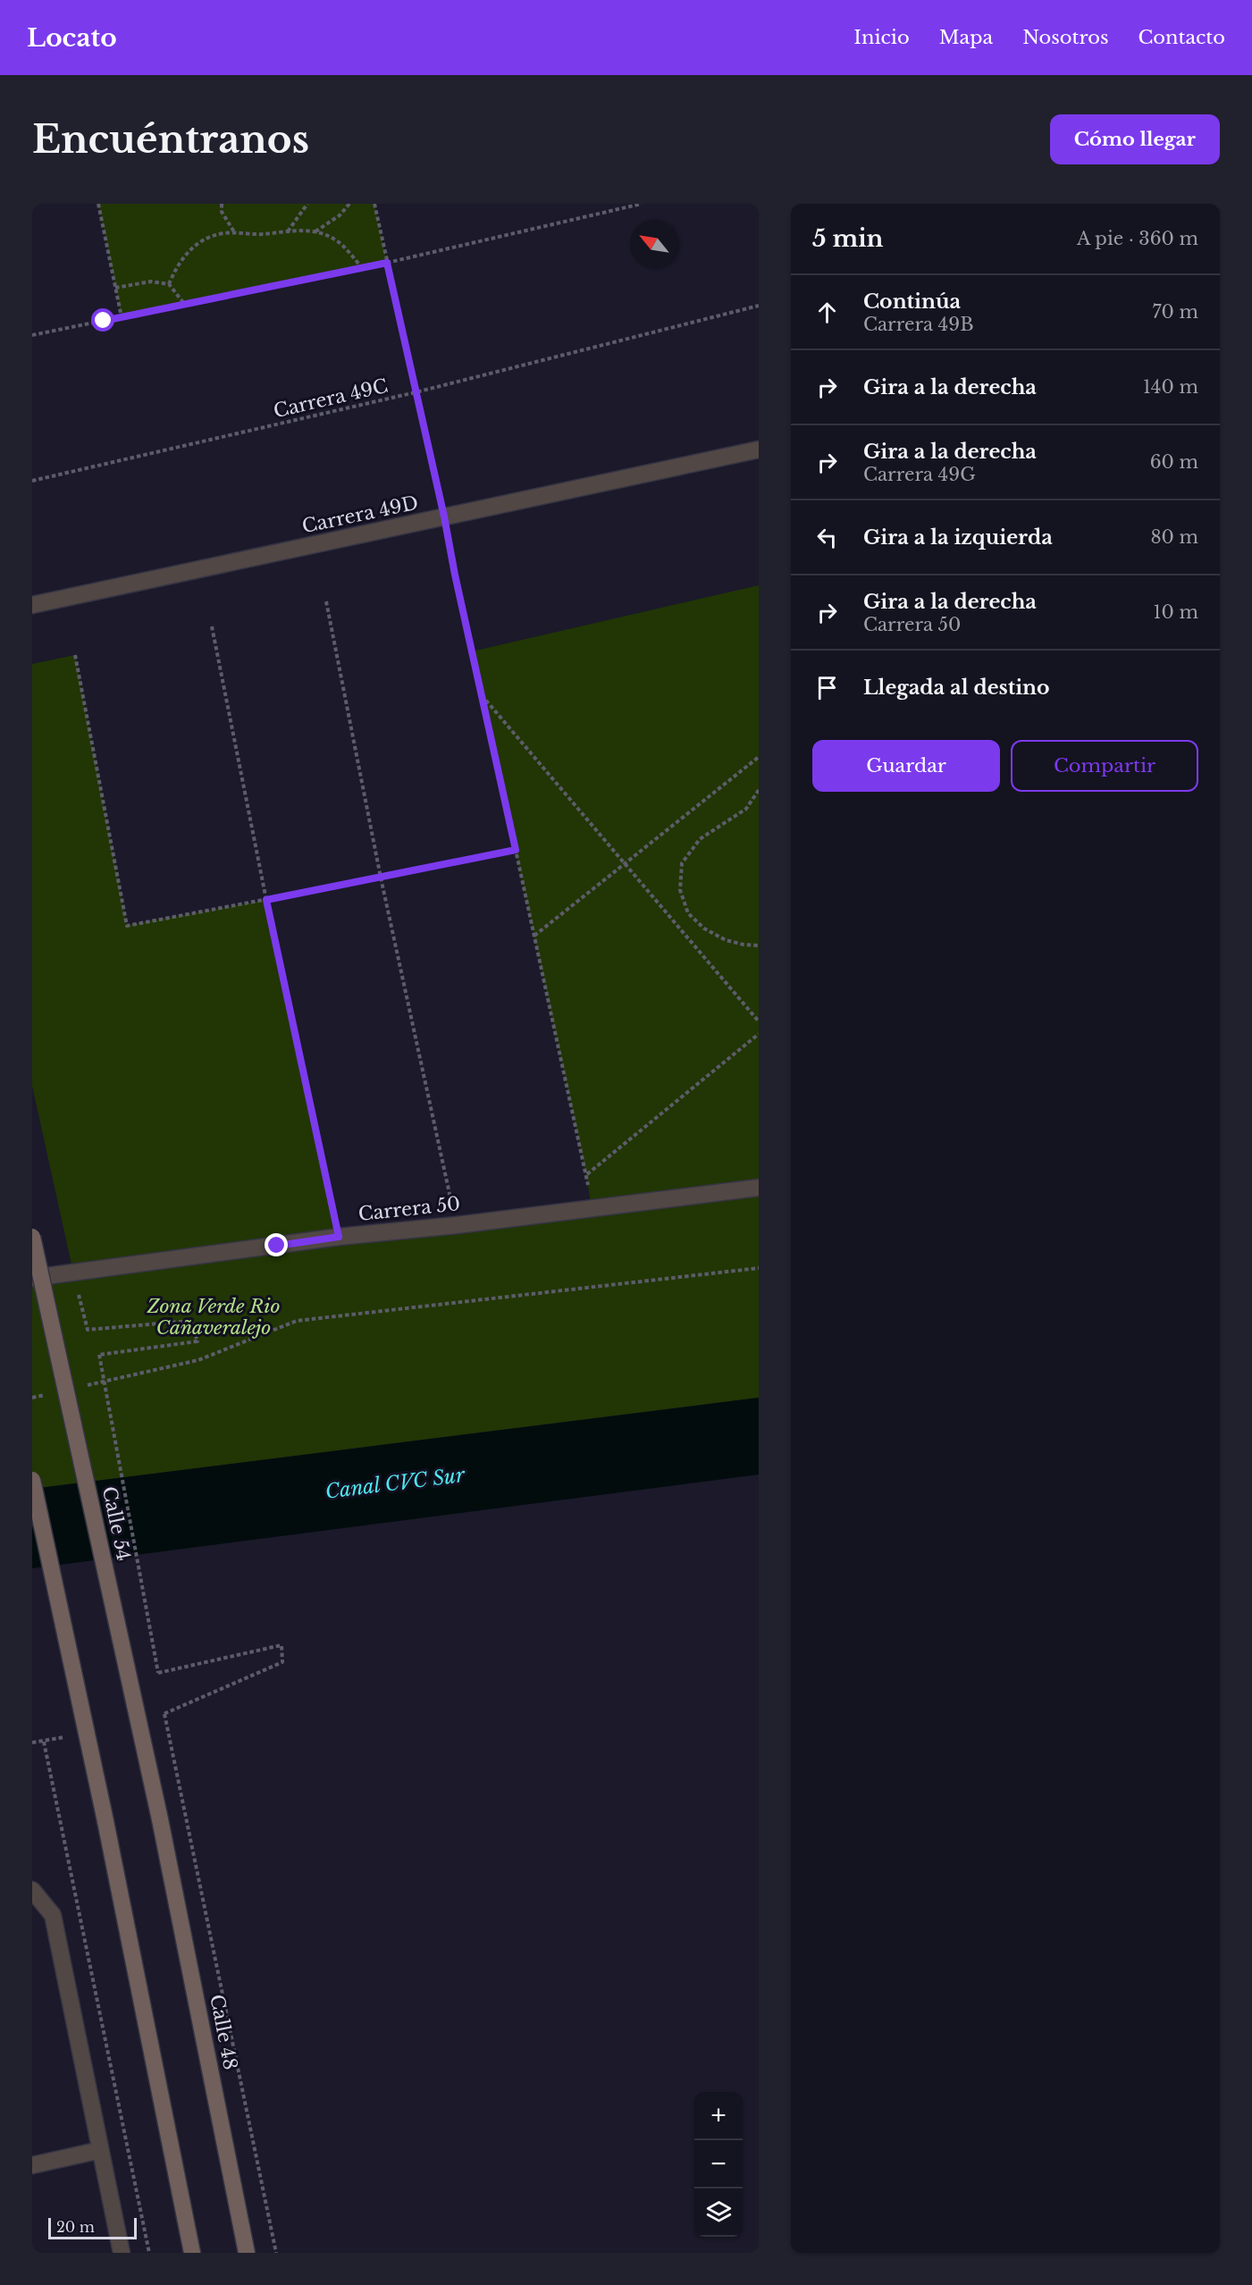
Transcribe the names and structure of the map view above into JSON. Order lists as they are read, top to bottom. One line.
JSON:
{"streets":{"main road":["Calle 54","Calle 48"],"street":["Carrera 49D","Carrera 50"],"path":["Carrera 49C"]},"crossings":[["Calle 54","Calle 48"]],"water":["Canal CVC Sur"],"parks":["Zona Verde Rio Cañaveralejo"],"scale_bar":"20 m","north":"top left","page":{"header":"Locato","nav":["Inicio","Mapa","Nosotros","Contacto"],"buttons":["Cómo llegar",["Guardar","Compartir"]],"title":"Encuéntranos","heading":["5 min","A pie · 360 m"],"list":[["Continúa","Carrera 49B","70 m"],["Gira a la derecha","140 m"],["Gira a la derecha","Carrera 49G","60 m"],["Gira a la izquierda","80 m"],["Gira a la derecha","Carrera 50","10 m"],"Llegada al destino"],"map_buttons":["+","−"],"scale":"20 m"}}
